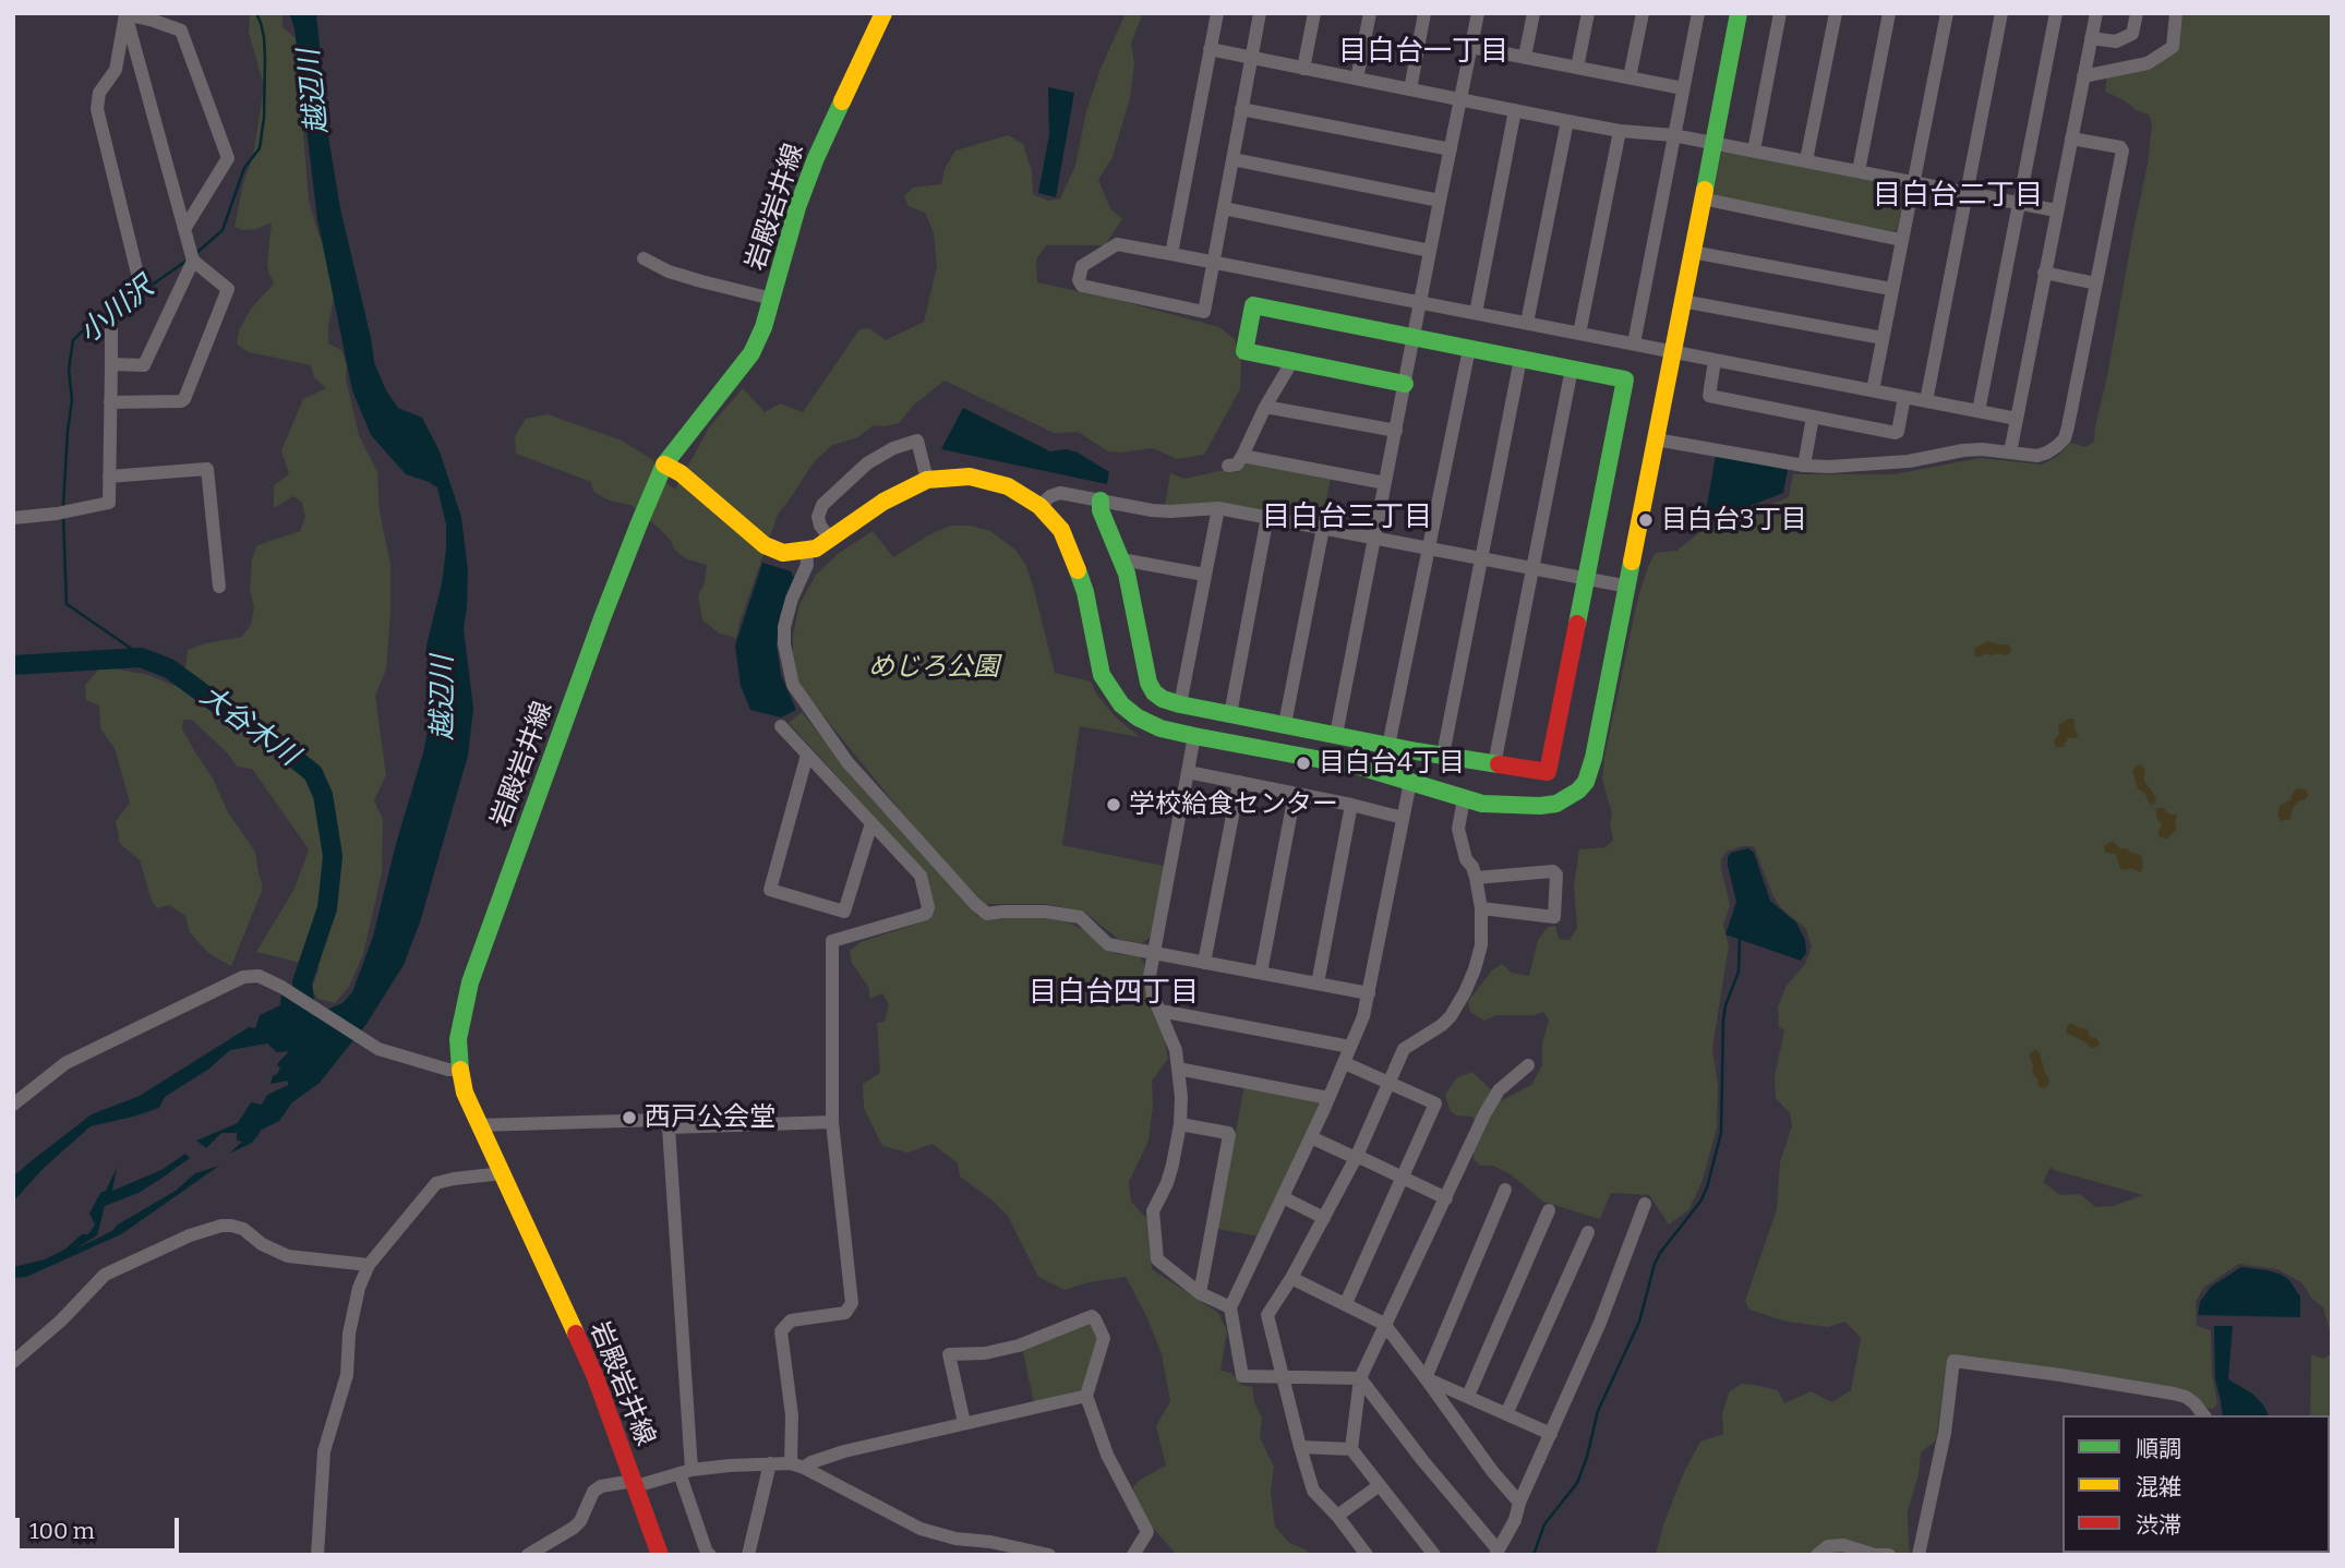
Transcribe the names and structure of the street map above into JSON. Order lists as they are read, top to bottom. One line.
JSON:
{"streets":{"street":["岩殿岩井線"]},"districts":["目白台一丁目","目白台二丁目","目白台三丁目","目白台四丁目"],"water":["越辺川","小川沢","大谷木川"],"parks":["めじろ公園"],"places":["目白台3丁目","目白台4丁目","学校給食センター","西戸公会堂"],"legend":["順調","混雑","渋滞"],"scale_bar":"100 m"}
